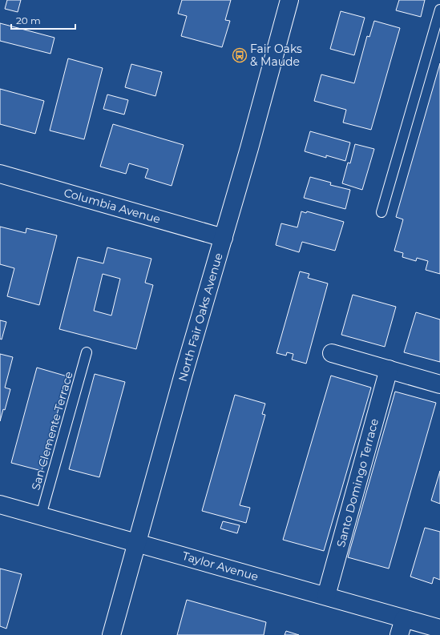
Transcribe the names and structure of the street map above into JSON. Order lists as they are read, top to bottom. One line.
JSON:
{"streets":{"street":["Columbia Avenue","North Fair Oaks Avenue","Santo Domingo Terrace","Taylor Avenue"],"lane":["San Clemente Terrace"]},"crossings":[["Columbia Avenue","North Fair Oaks Avenue"],["North Fair Oaks Avenue","Taylor Avenue"],["San Clemente Terrace","Taylor Avenue"],["Santo Domingo Terrace","Taylor Avenue"]],"places":{"bus stop":["Fair Oaks & Maude"]},"scale_bar":"20 m"}
